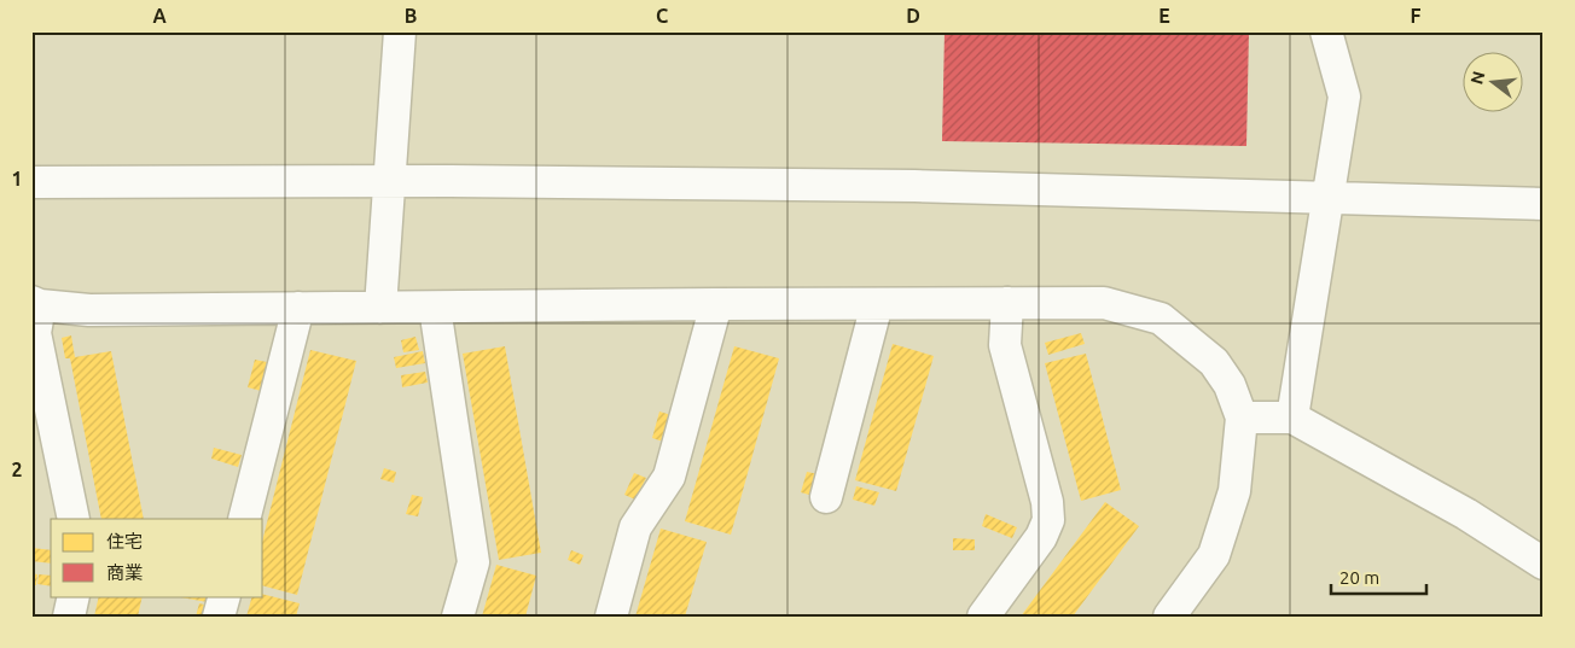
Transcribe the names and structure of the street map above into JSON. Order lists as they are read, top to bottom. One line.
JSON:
{"legend":["住宅","商業"],"scale_bar":"20 m","north":"left","grid":{"columns":["A","B","C","D","E","F"],"rows":["1","2"]}}
